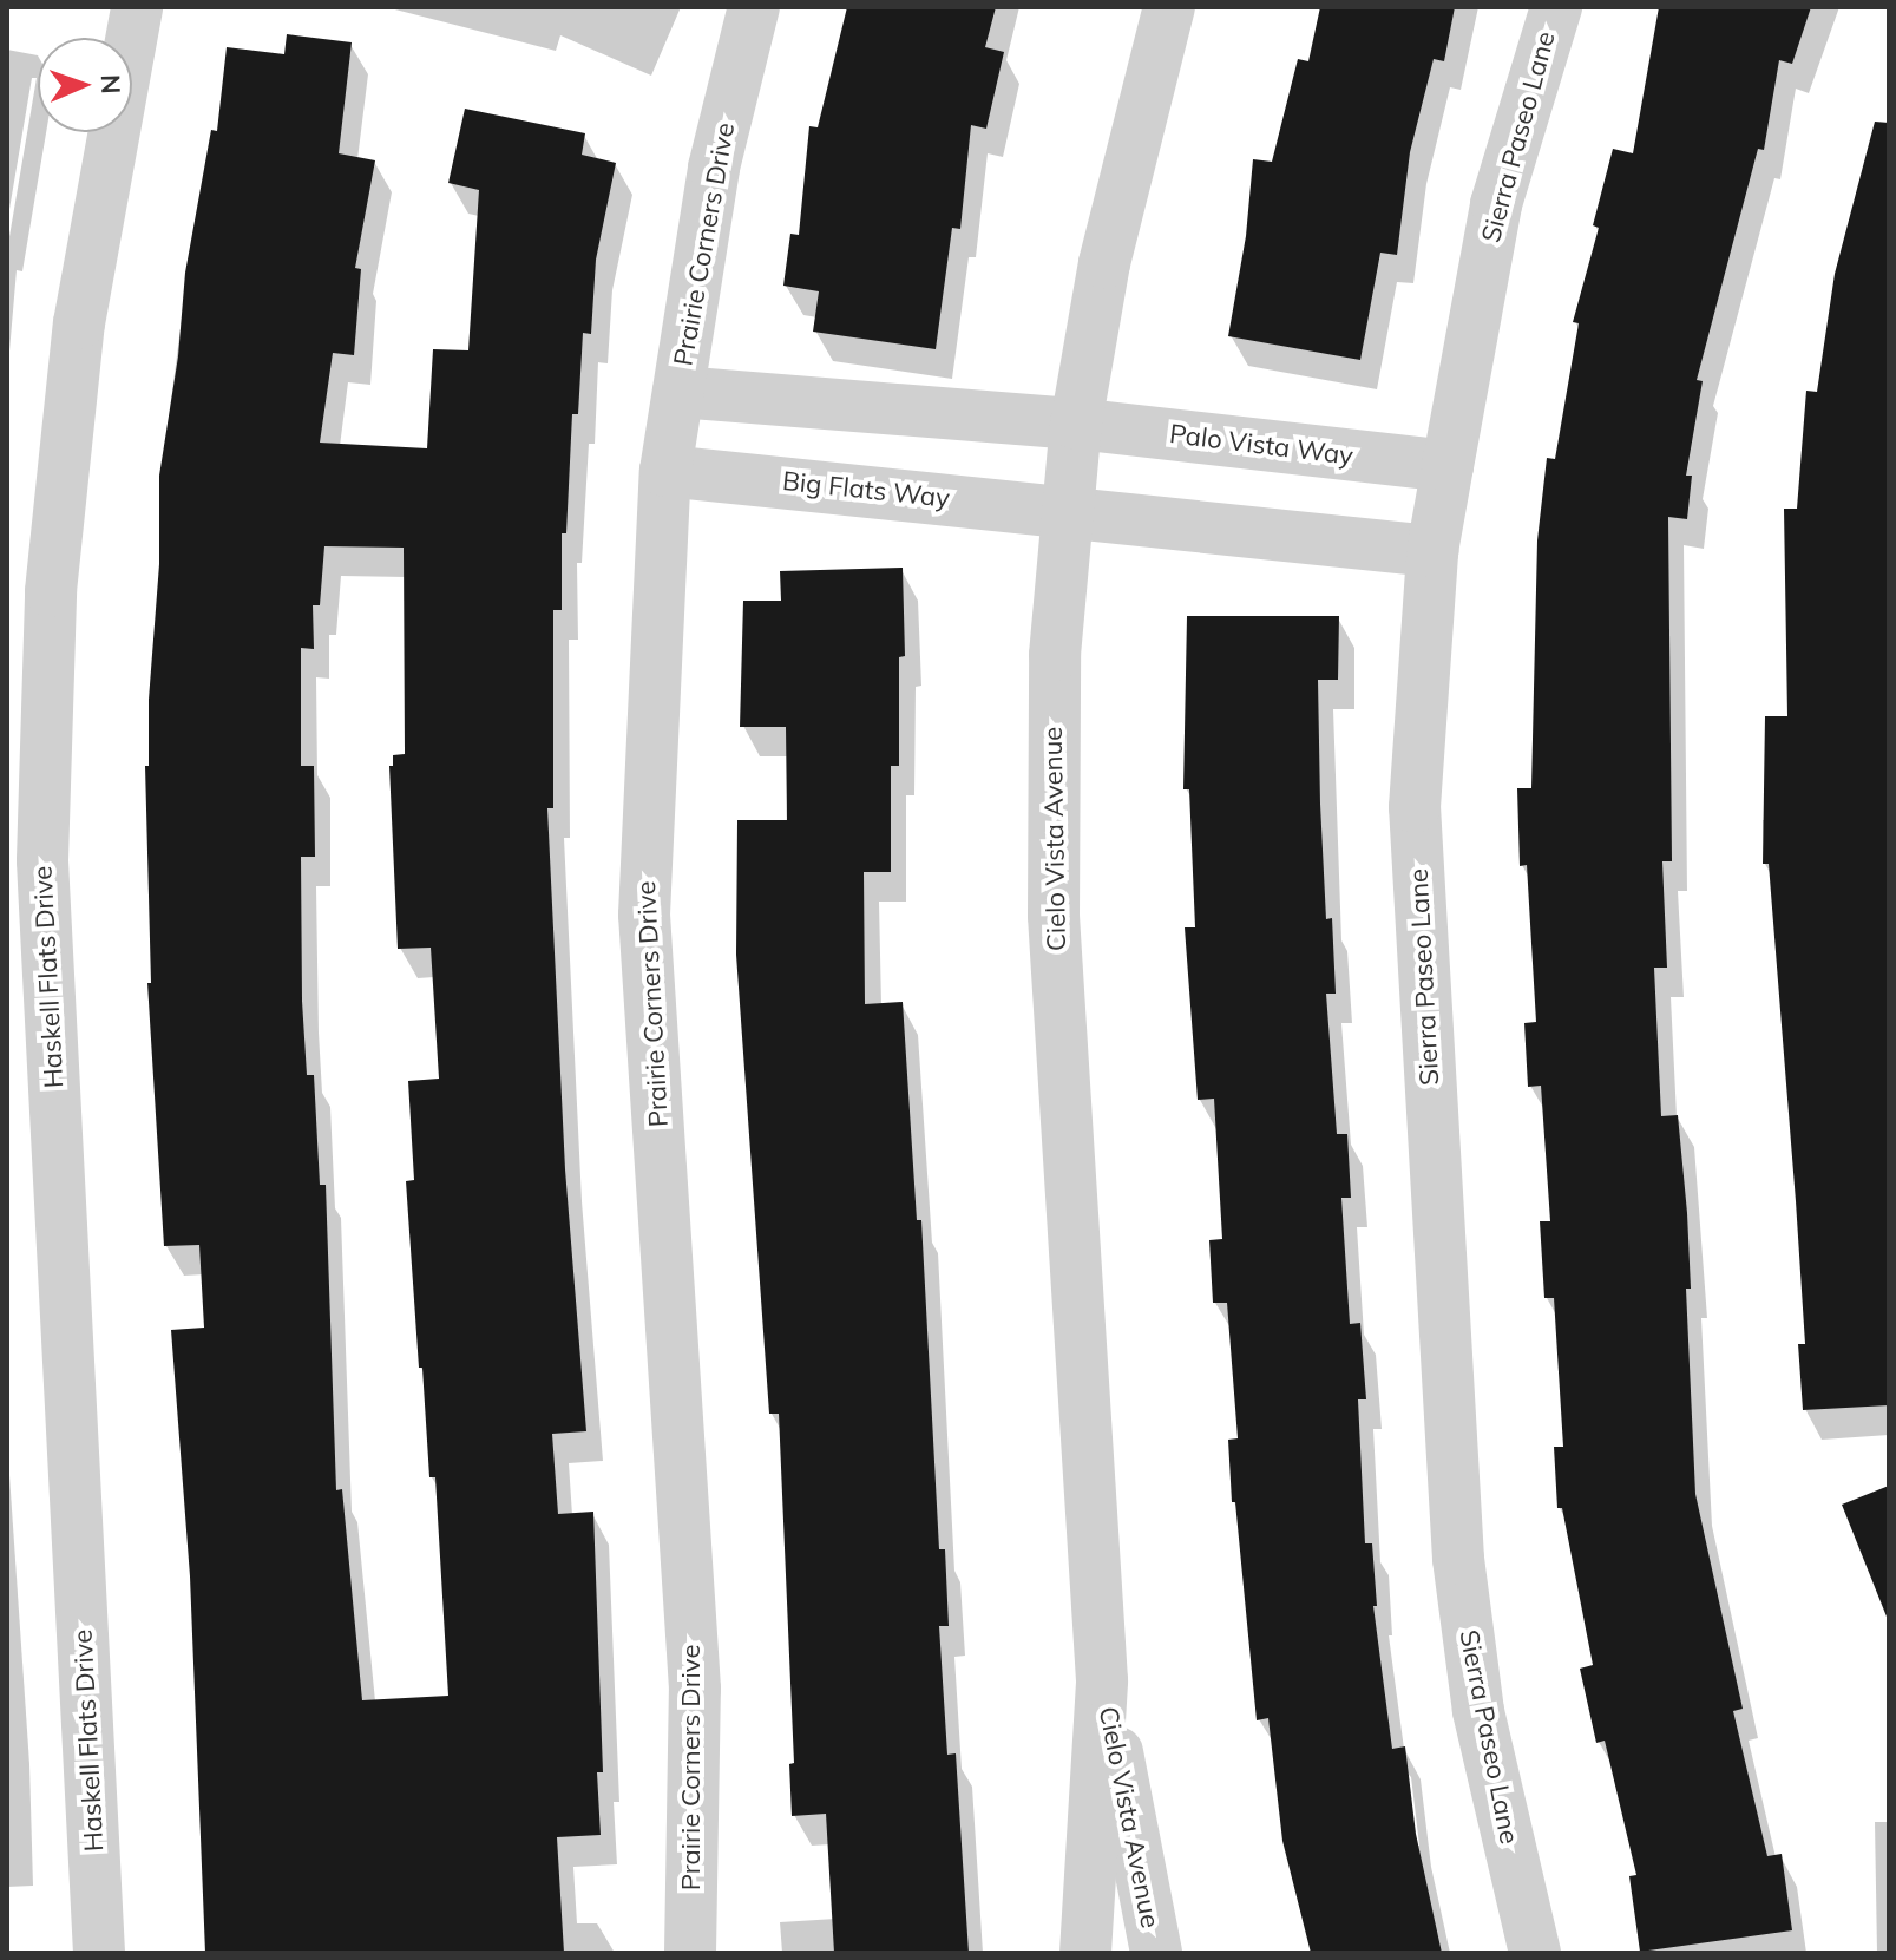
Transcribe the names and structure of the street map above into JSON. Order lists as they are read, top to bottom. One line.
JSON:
{"streets":{"street":["Sierra Paseo Lane","Prairie Corners Drive","Palo Vista Way","Big Flats Way","Cielo Vista Avenue","Haskell Flats Drive"]},"crossings":[["Sierra Paseo Lane","Palo Vista Way"],["Prairie Corners Drive","Big Flats Way"],["Palo Vista Way","Cielo Vista Avenue"],["Big Flats Way","Cielo Vista Avenue"]],"north":"right"}
